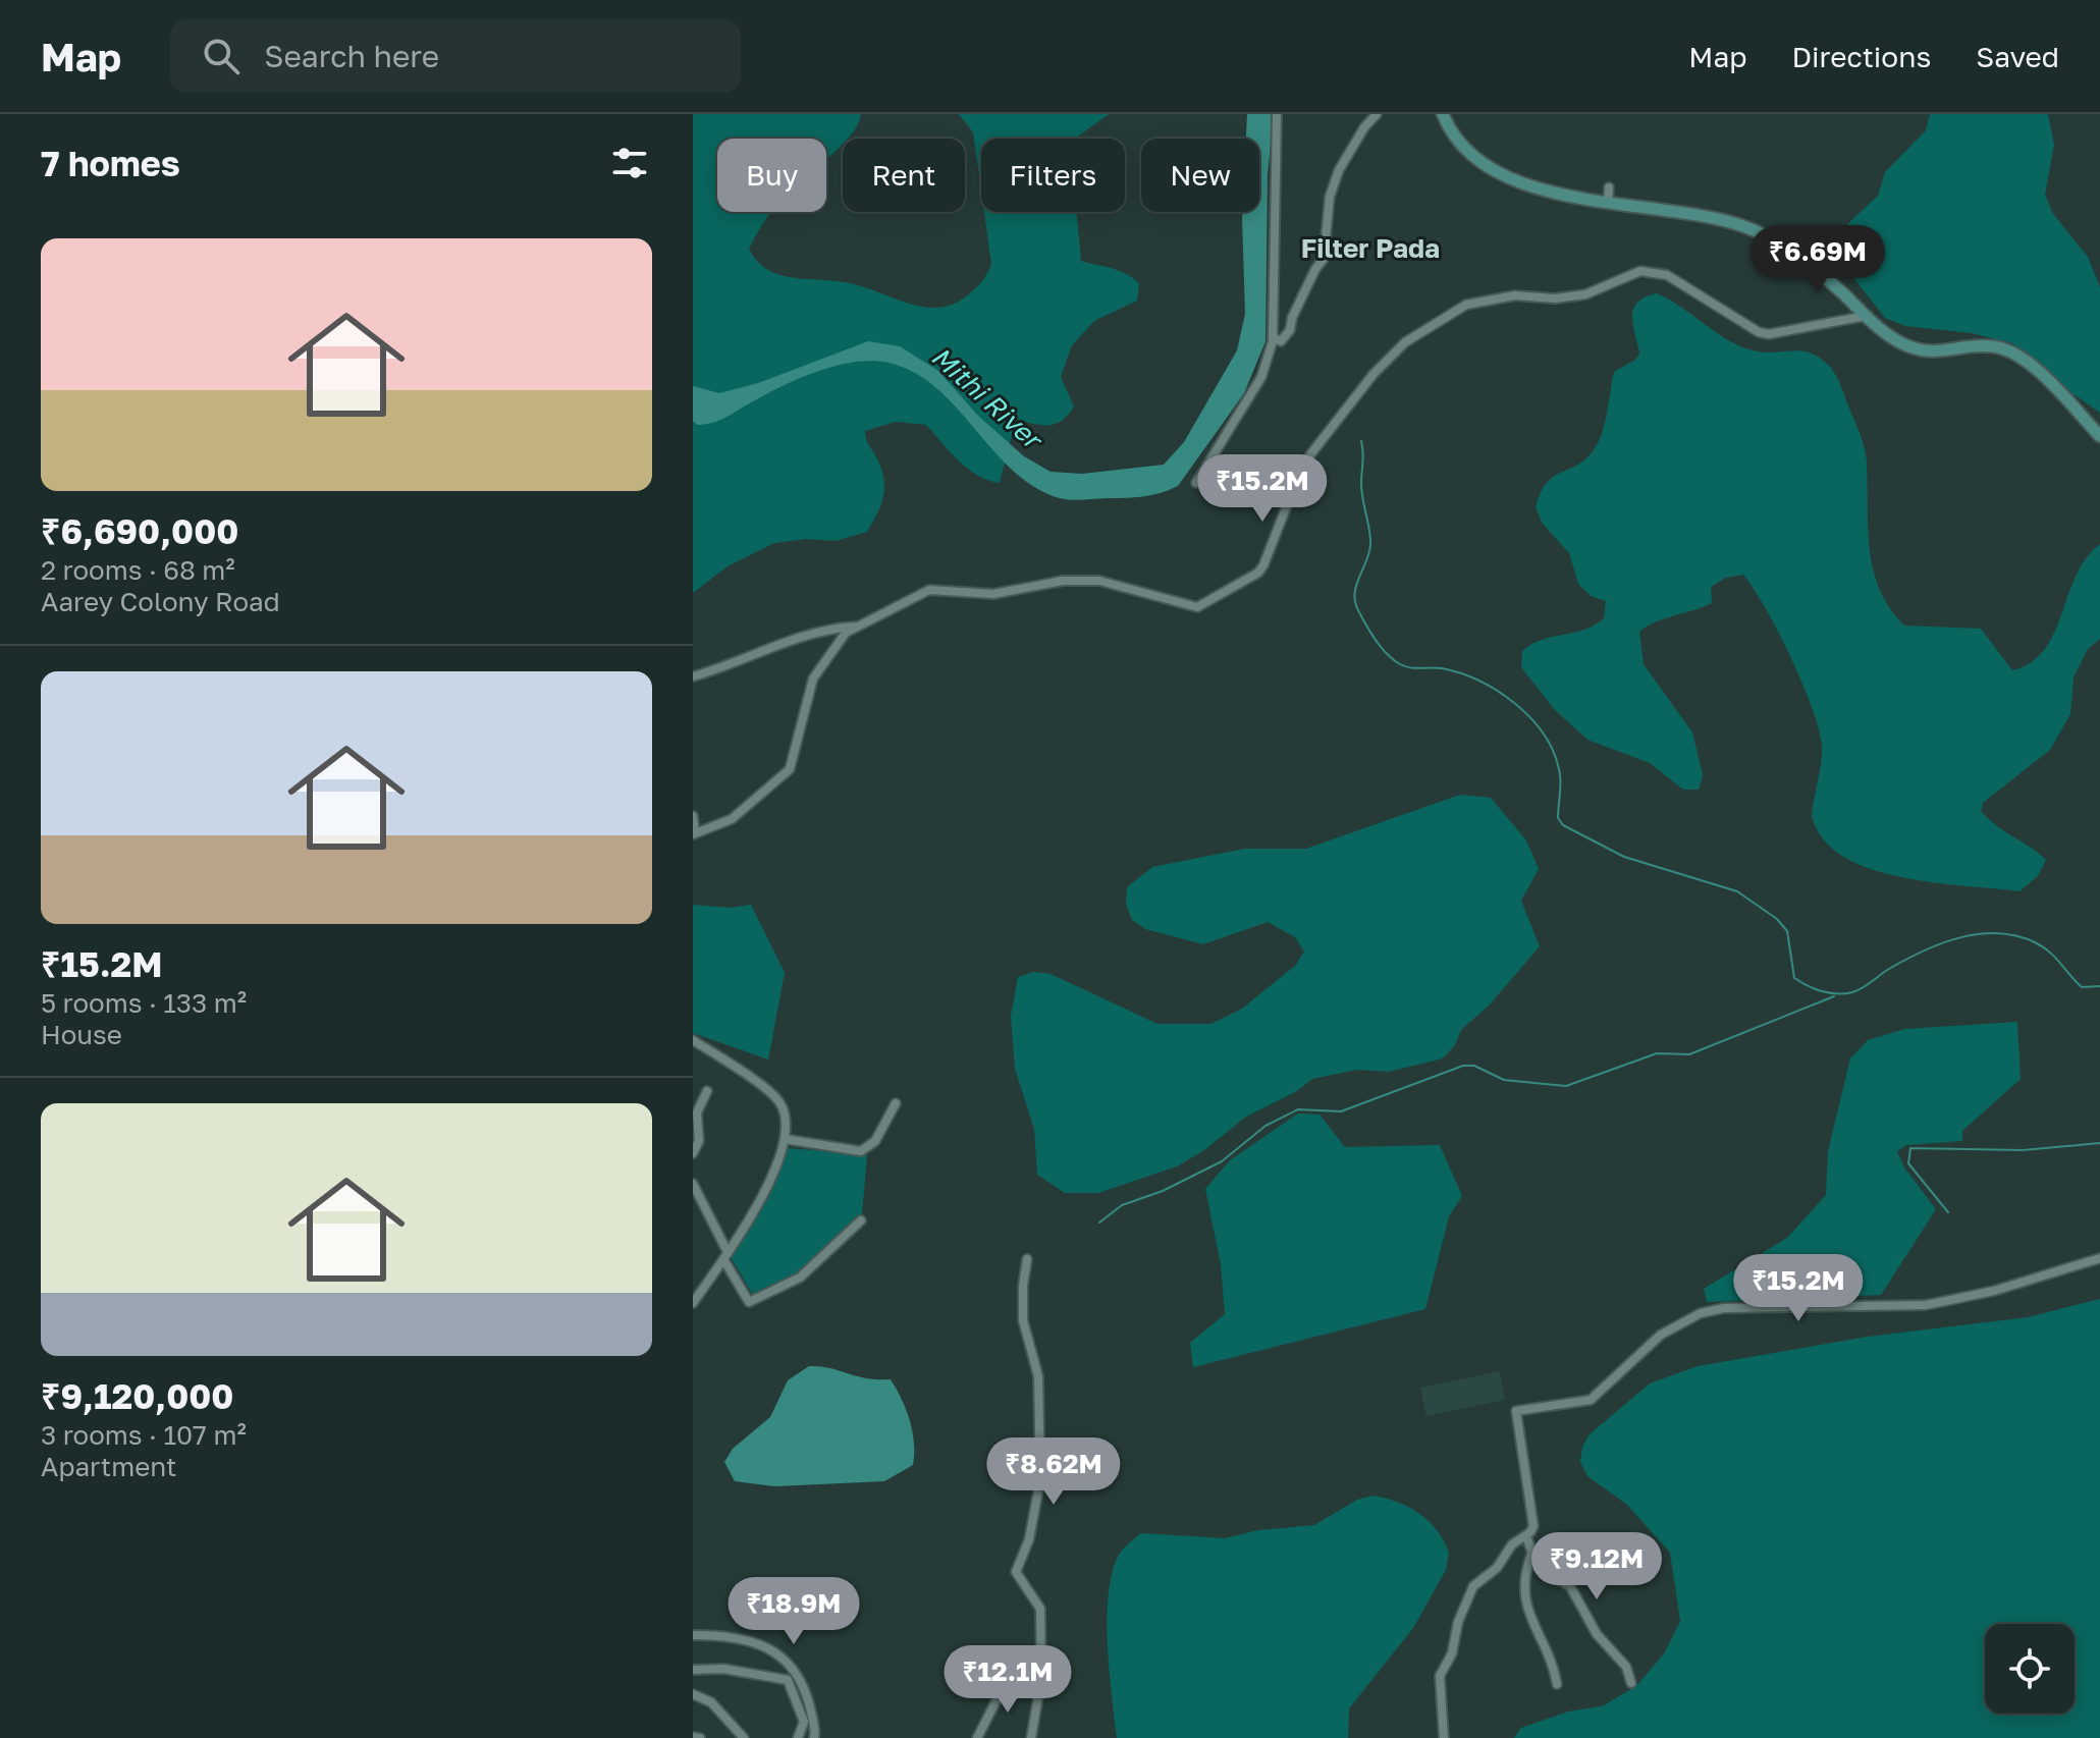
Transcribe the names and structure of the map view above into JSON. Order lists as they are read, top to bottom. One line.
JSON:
{"districts":["Filter Pada"],"water":["Mithi River"],"page":{"header":"Map","search":"Search here","nav":["Map","Directions","Saved"],"heading":"7 homes","chip":["Buy","Rent","Filters","New"],"list":[{"name":"₹6,690,000","note":"2 rooms · 68 m² · Aarey Colony Road"},{"name":"₹15.2M","note":"5 rooms · 133 m² · House"},{"name":"₹9,120,000","note":"3 rooms · 107 m² · Apartment"}],"price":["₹6.69M","₹15.2M","₹15.2M","₹8.62M","₹9.12M","₹18.9M","₹12.1M"]}}
